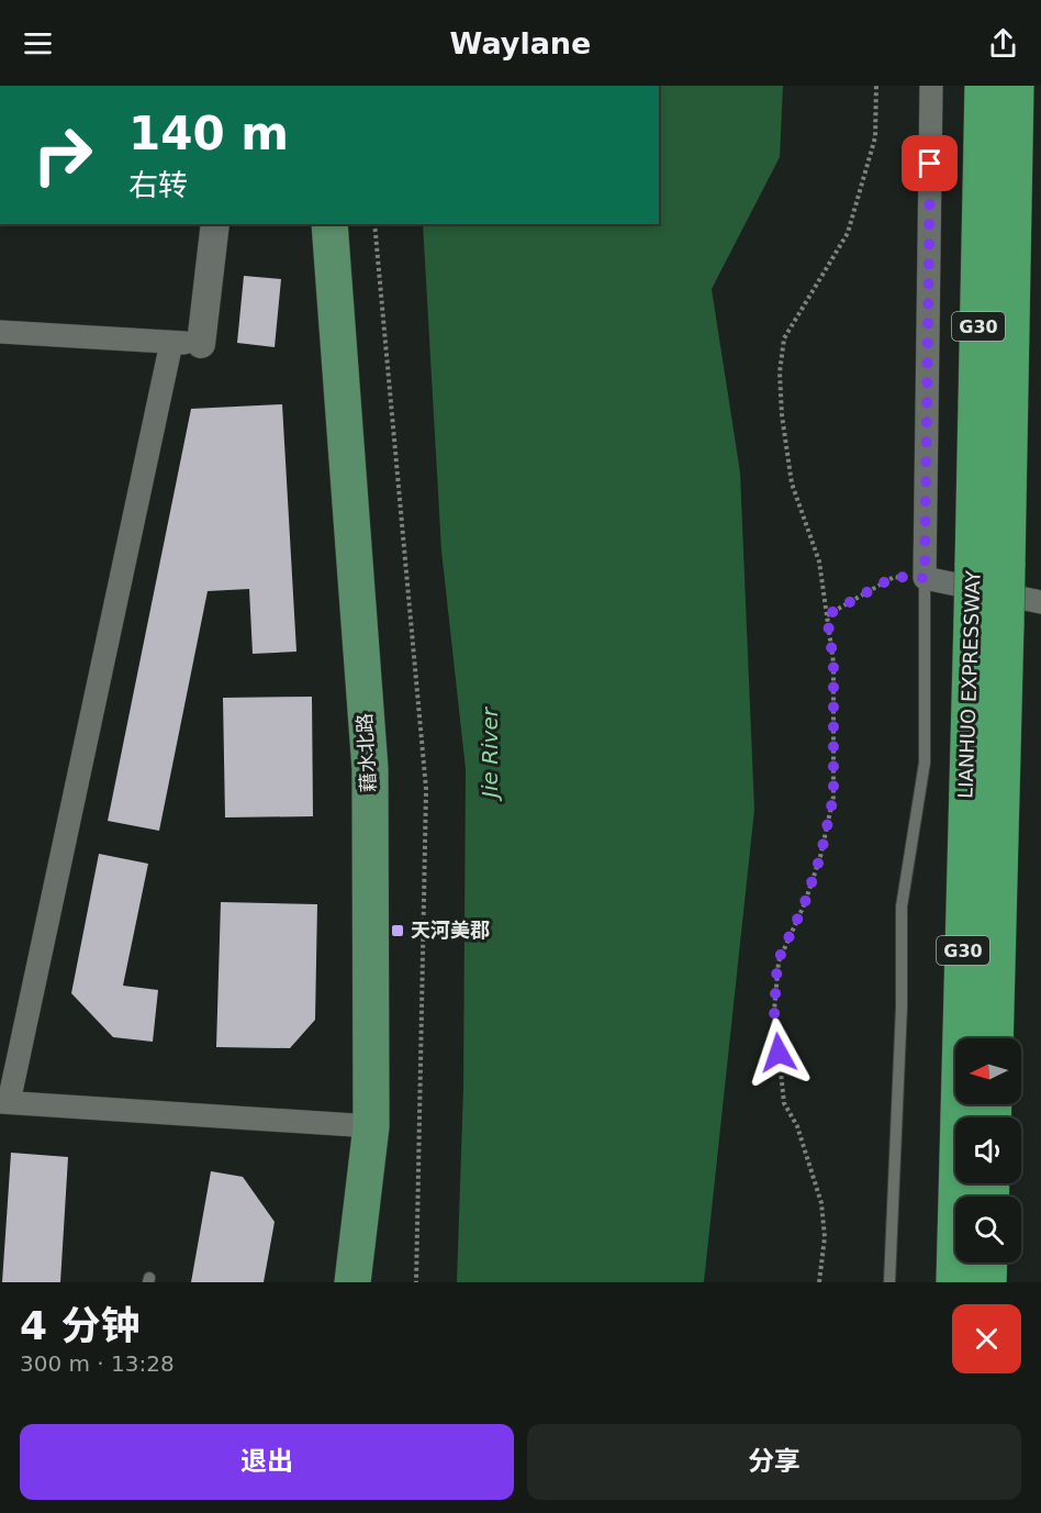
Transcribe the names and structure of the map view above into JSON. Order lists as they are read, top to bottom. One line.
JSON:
{"streets":{"highway":["G30","LIANHUO EXPRESSWAY"],"main road":["藉水北路"]},"water":["Jie River"],"places":{"transit":["天河美郡"]},"north":"left","page":{"header":"Waylane","turn":["140 m","右转"],"heading":["4 分钟","300 m · 13:28"],"buttons":["退出","分享"]}}
